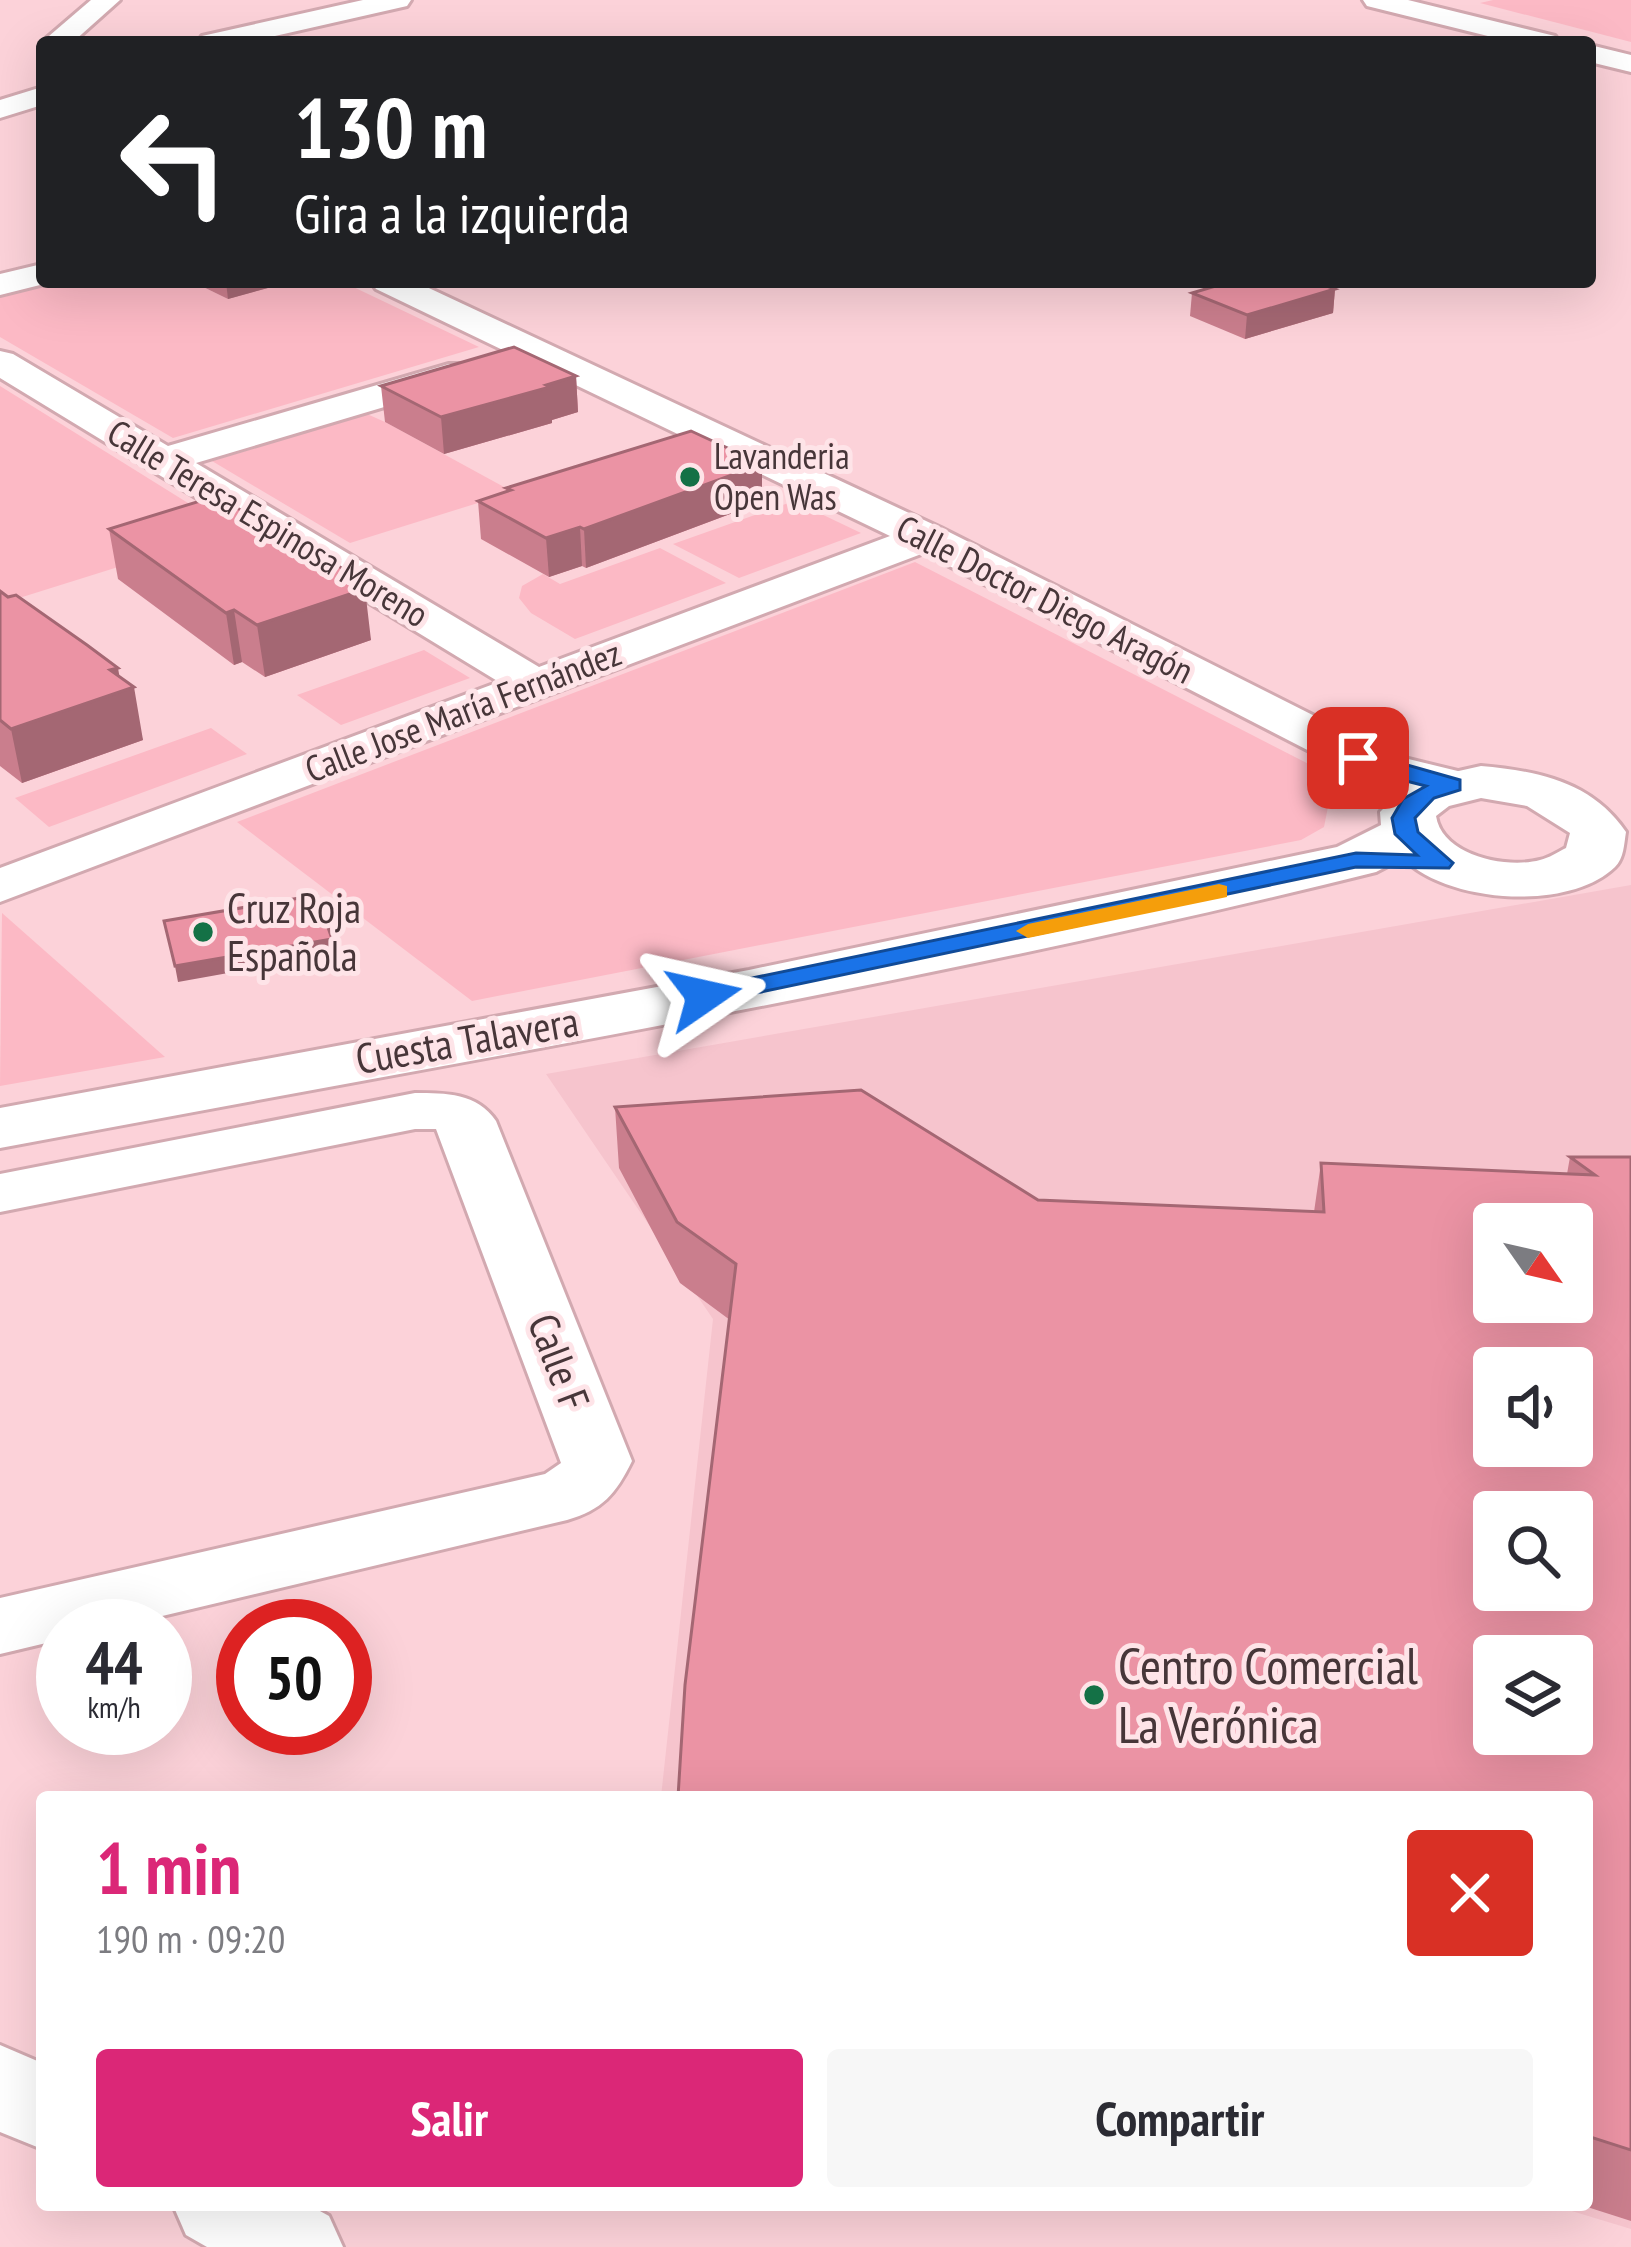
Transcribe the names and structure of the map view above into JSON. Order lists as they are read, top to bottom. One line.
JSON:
{"streets":{"main road":["Cuesta Talavera"],"street":["Calle Teresa Espinosa Moreno","Calle Doctor Diego Aragón","Calle Jose María Fernández","Calle F"]},"crossings":[["Calle Teresa Espinosa Moreno","Calle Jose María Fernández"],["Calle Doctor Diego Aragón","Calle Jose María Fernández"],["Calle Doctor Diego Aragón","Cuesta Talavera"]],"places":["Lavanderia Open Was","Cruz Roja Española","Centro Comercial La Verónica"],"north":"bottom right","page":{"turn":["130 m","Gira a la izquierda"],"speed":"44 km/h","limit":"50","heading":["1 min","190 m · 09:20"],"buttons":["Salir","Compartir"]}}
